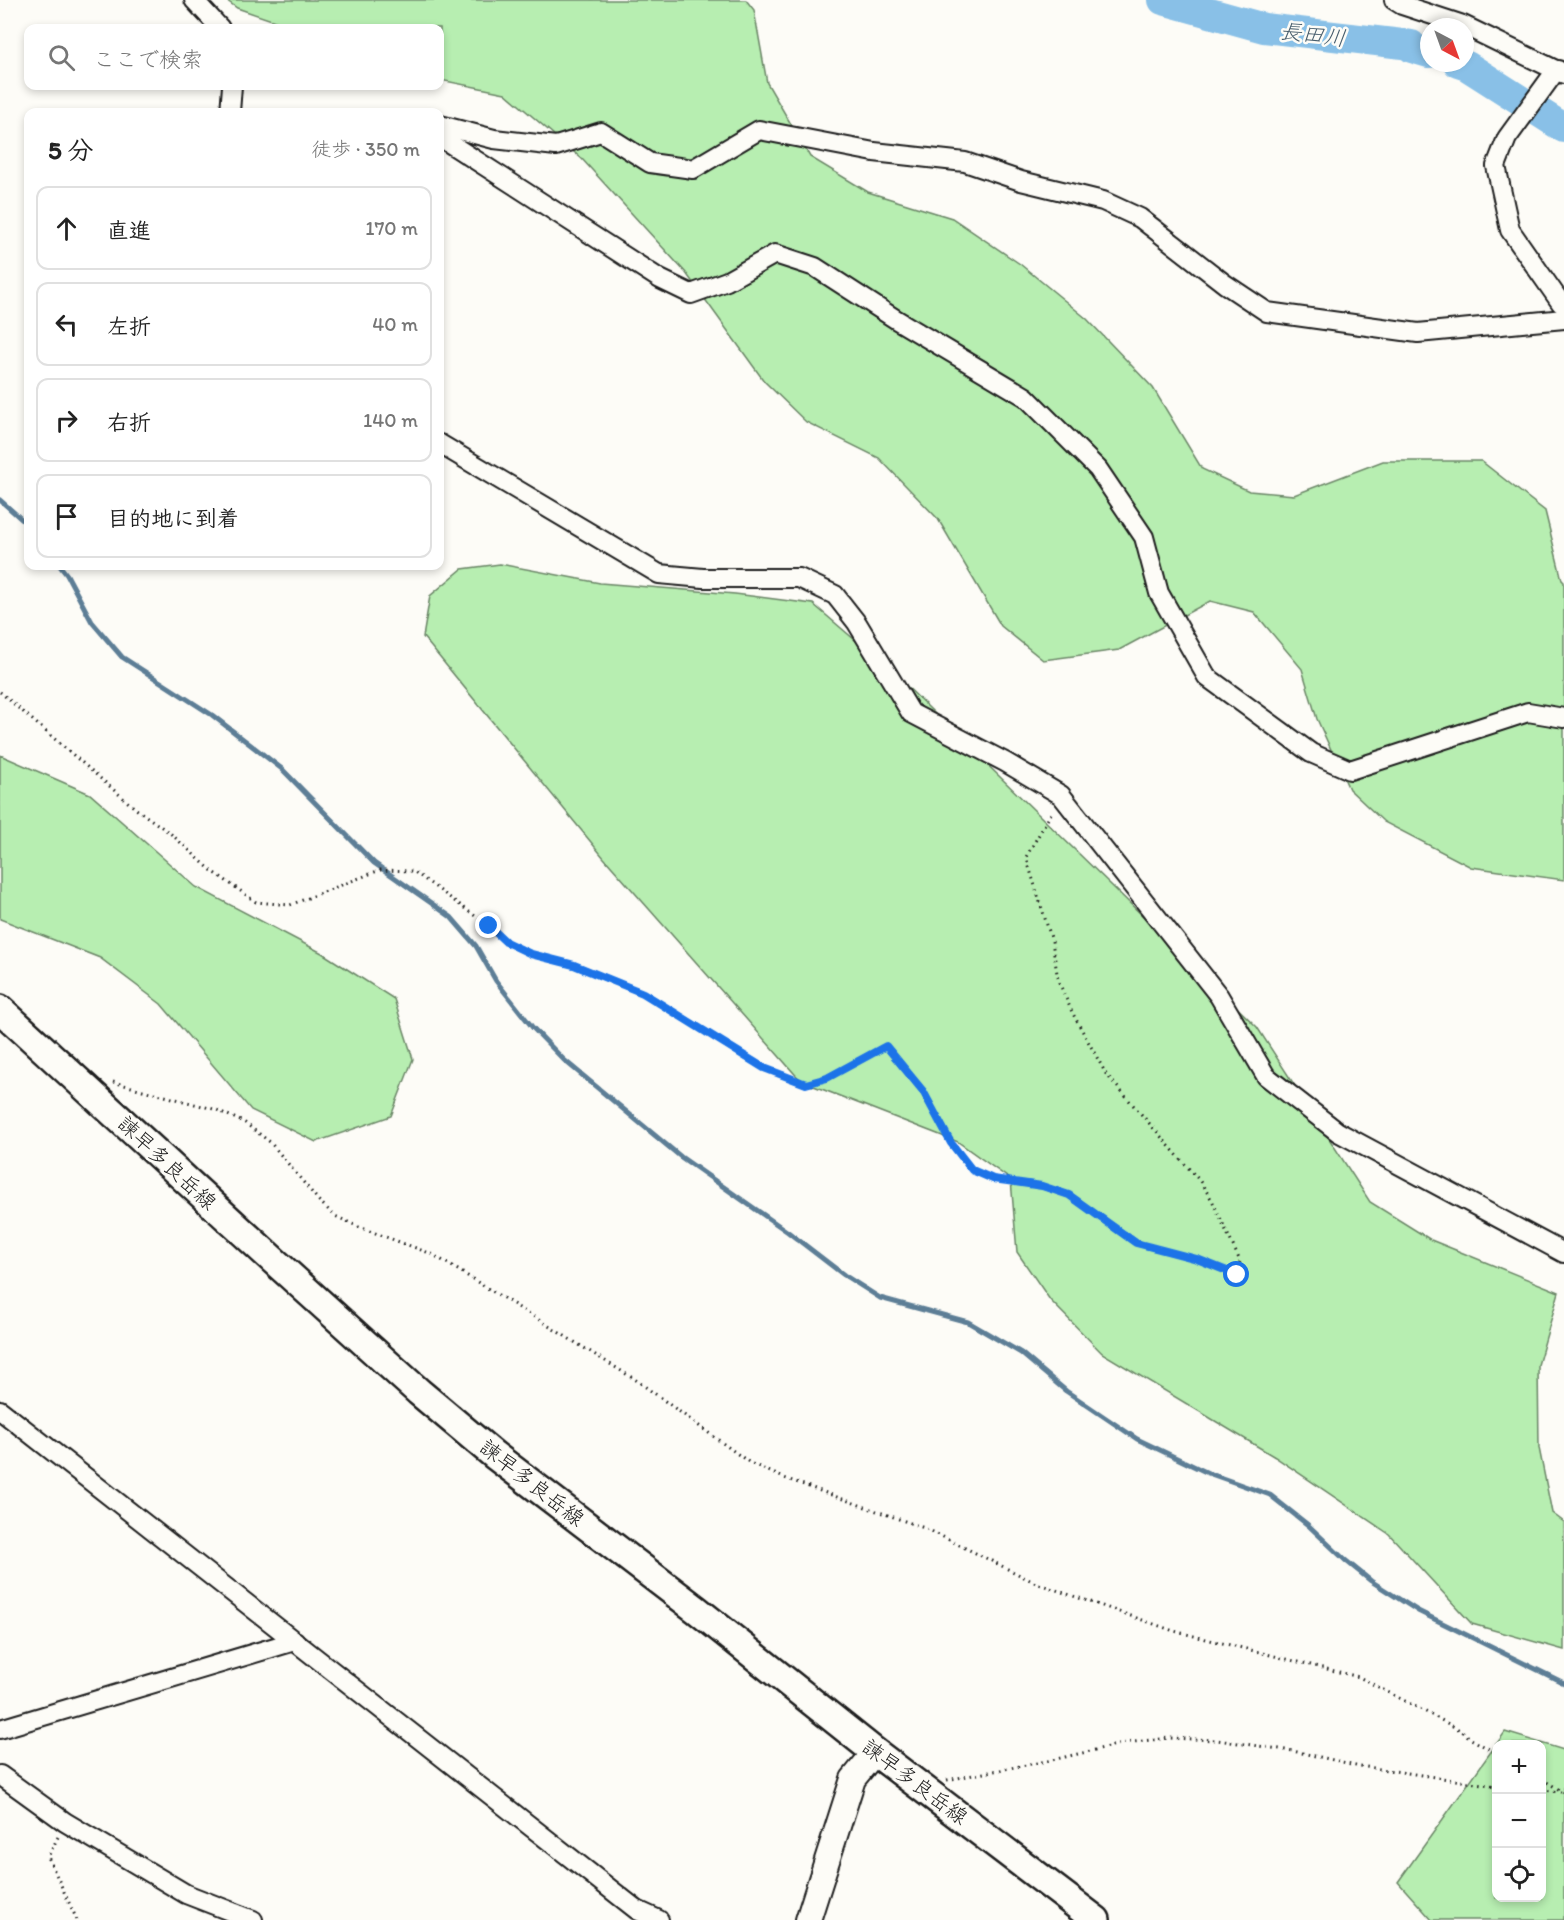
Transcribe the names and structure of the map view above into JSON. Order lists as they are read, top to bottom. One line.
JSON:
{"streets":{"main road":["諫早多良岳線"]},"water":["長田川"],"north":"bottom right","page":{"search":"ここで検索","heading":["5 分","徒歩 · 350 m"],"list":[["直進","170 m"],["左折","40 m"],["右折","140 m"],"目的地に到着"],"map_buttons":["+","−"]}}
